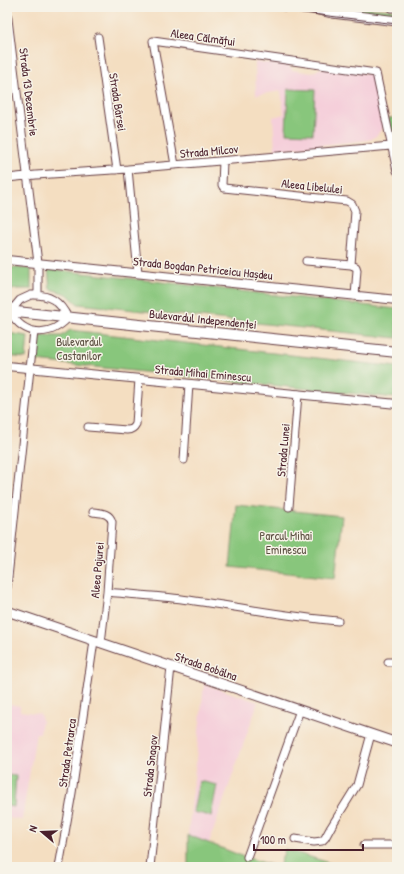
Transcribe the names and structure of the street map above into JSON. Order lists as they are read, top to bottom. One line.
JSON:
{"streets":{"main road":["Bulevardul Independenței","Strada Bobâlna"],"street":["Aleea Călmățui","Strada 13 Decembrie","Strada Bârsei","Strada Milcov","Aleea Libelulei","Strada Bogdan Petriceicu Hașdeu","Strada Mihai Eminescu","Strada Lunei","Aleea Pajurei","Strada Petrarca","Strada Snagov"]},"crossings":[["Aleea Călmățui","Strada Milcov"],["Strada 13 Decembrie","Strada Milcov"],["Strada 13 Decembrie","Strada Bogdan Petriceicu Hașdeu"],["Strada Bârsei","Strada Milcov"],["Strada Milcov","Aleea Libelulei"],["Aleea Libelulei","Strada Bogdan Petriceicu Hașdeu"],["Strada Mihai Eminescu","Strada Lunei"],["Aleea Pajurei","Strada Bobâlna"],["Aleea Pajurei","Strada Petrarca"],["Strada Bobâlna","Strada Petrarca"],["Strada Bobâlna","Strada Snagov"]],"parks":["Bulevardul Castanilor","Parcul Mihai Eminescu"],"scale_bar":"100 m","north":"left"}
